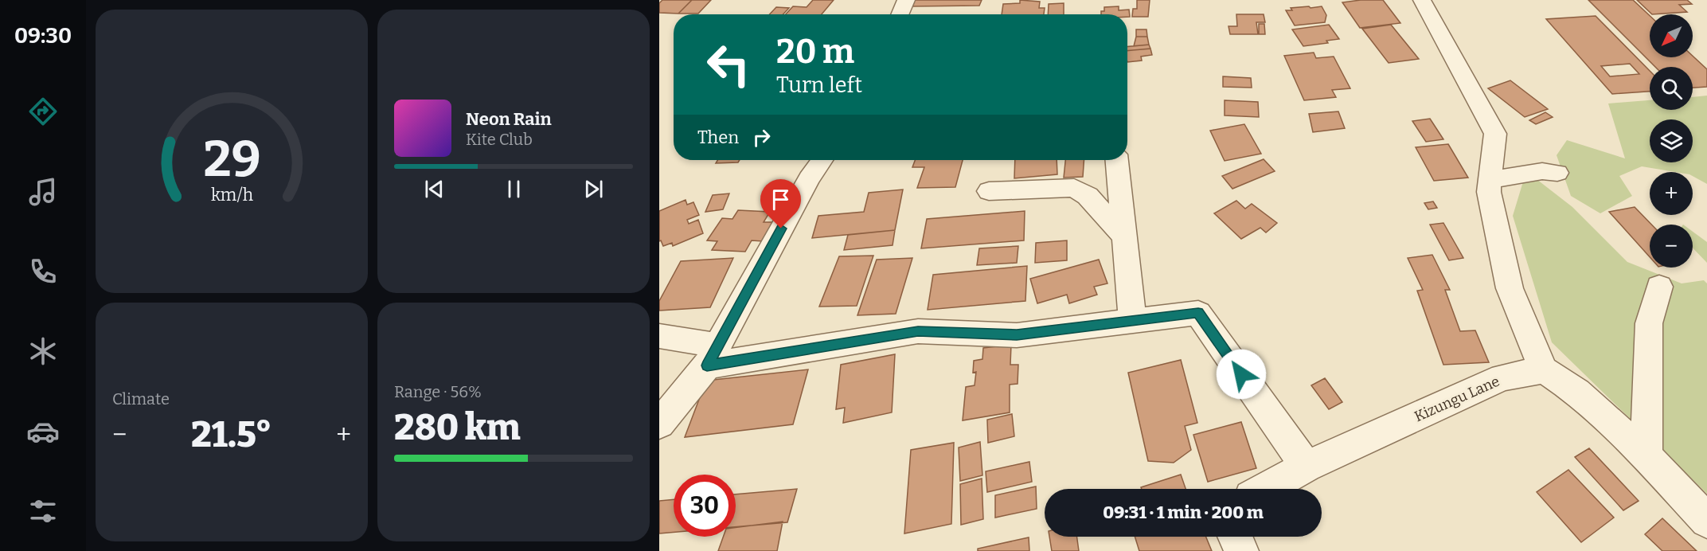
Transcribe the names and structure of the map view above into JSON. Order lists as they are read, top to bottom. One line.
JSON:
{"streets":{"street":["Kizungu Lane"]},"north":"bottom left","page":{"tabs":"09:30","map_buttons":["+","−"],"turn":["20 m","Turn left"],"song":["Neon Rain","Kite Club"],"then":"Then","tile":["Climate",["Range · 56%","280 km"]],"heat":["−","21.5°","+"],"limit":"30","trip":"09:31 · 1 min · 200 m","gauge":["29","km/h"]}}
